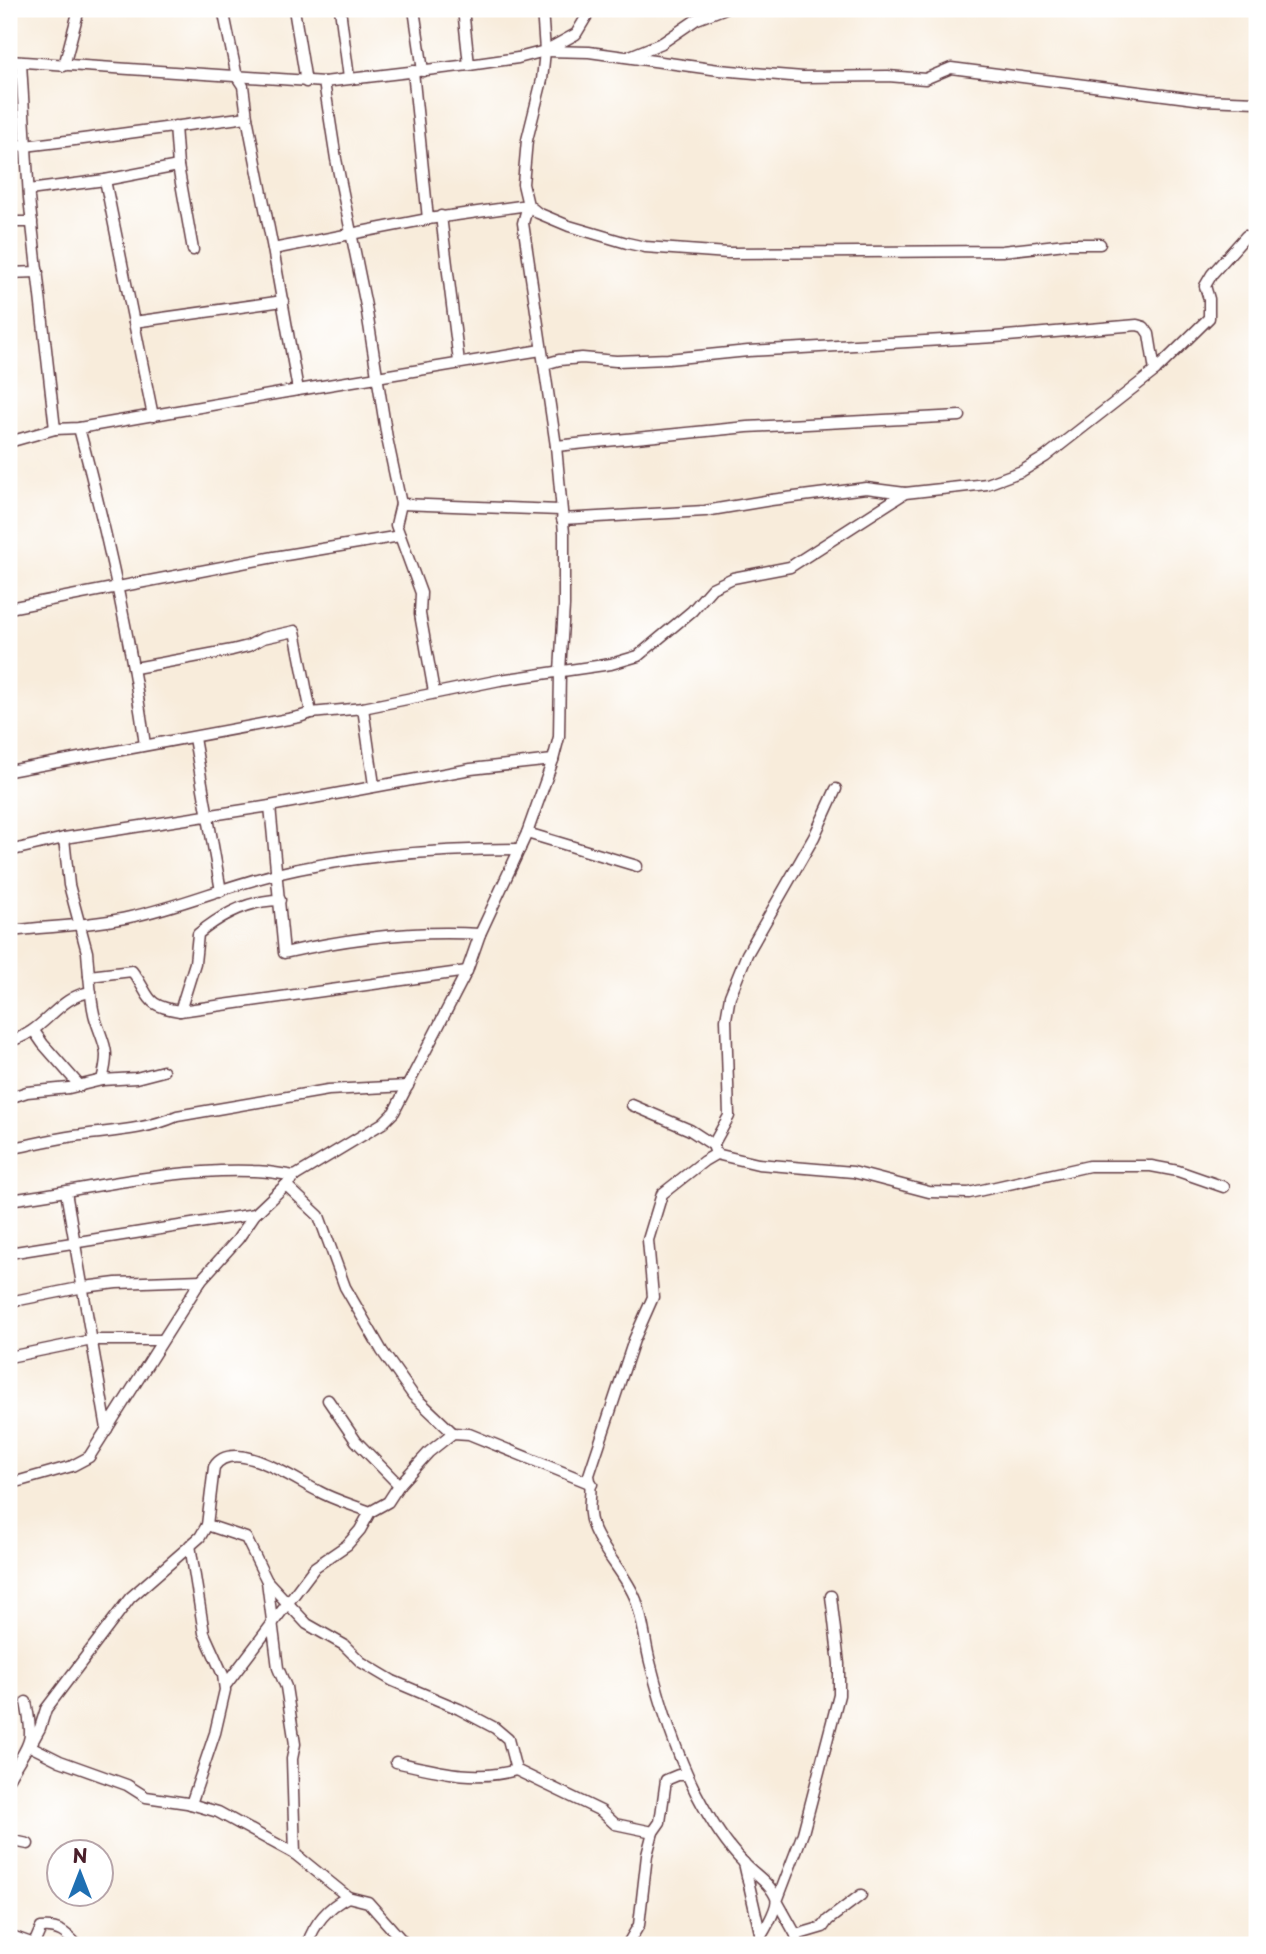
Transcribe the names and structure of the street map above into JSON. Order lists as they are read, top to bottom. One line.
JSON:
{"north":"top"}
